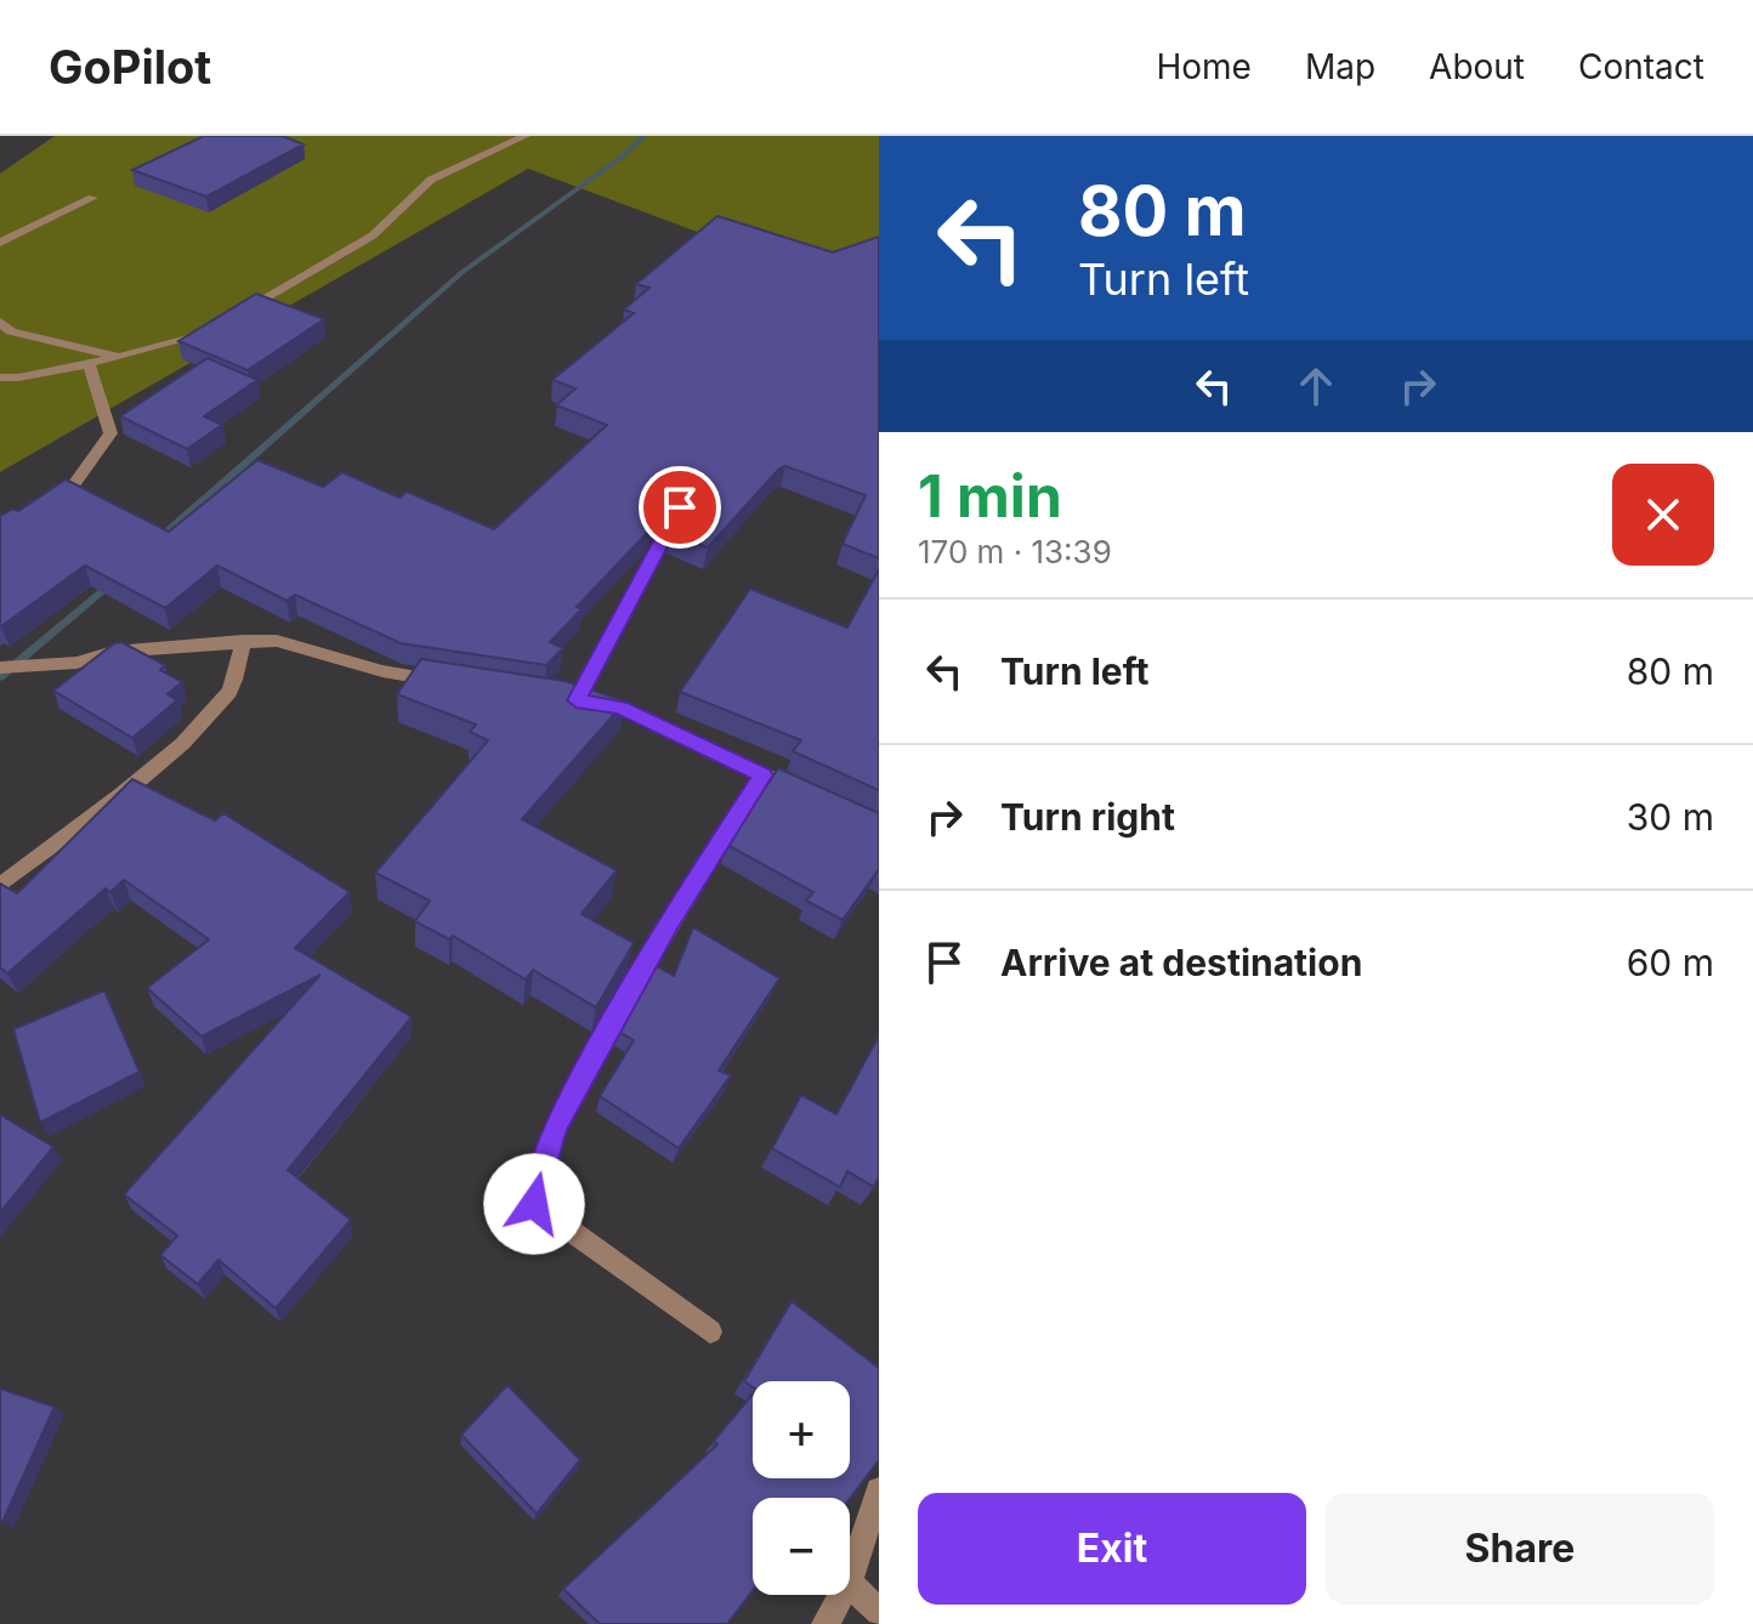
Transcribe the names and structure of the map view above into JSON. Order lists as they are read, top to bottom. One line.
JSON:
{"page":{"header":"GoPilot","nav":["Home","Map","About","Contact"],"turn":["80 m","Turn left"],"heading":["1 min","170 m · 13:39"],"list":[{"name":"Turn left","value":"80 m"},{"name":"Turn right","value":"30 m"},{"name":"Arrive at destination","value":"60 m"}],"map_buttons":["+","−"],"buttons":["Exit","Share"]}}
